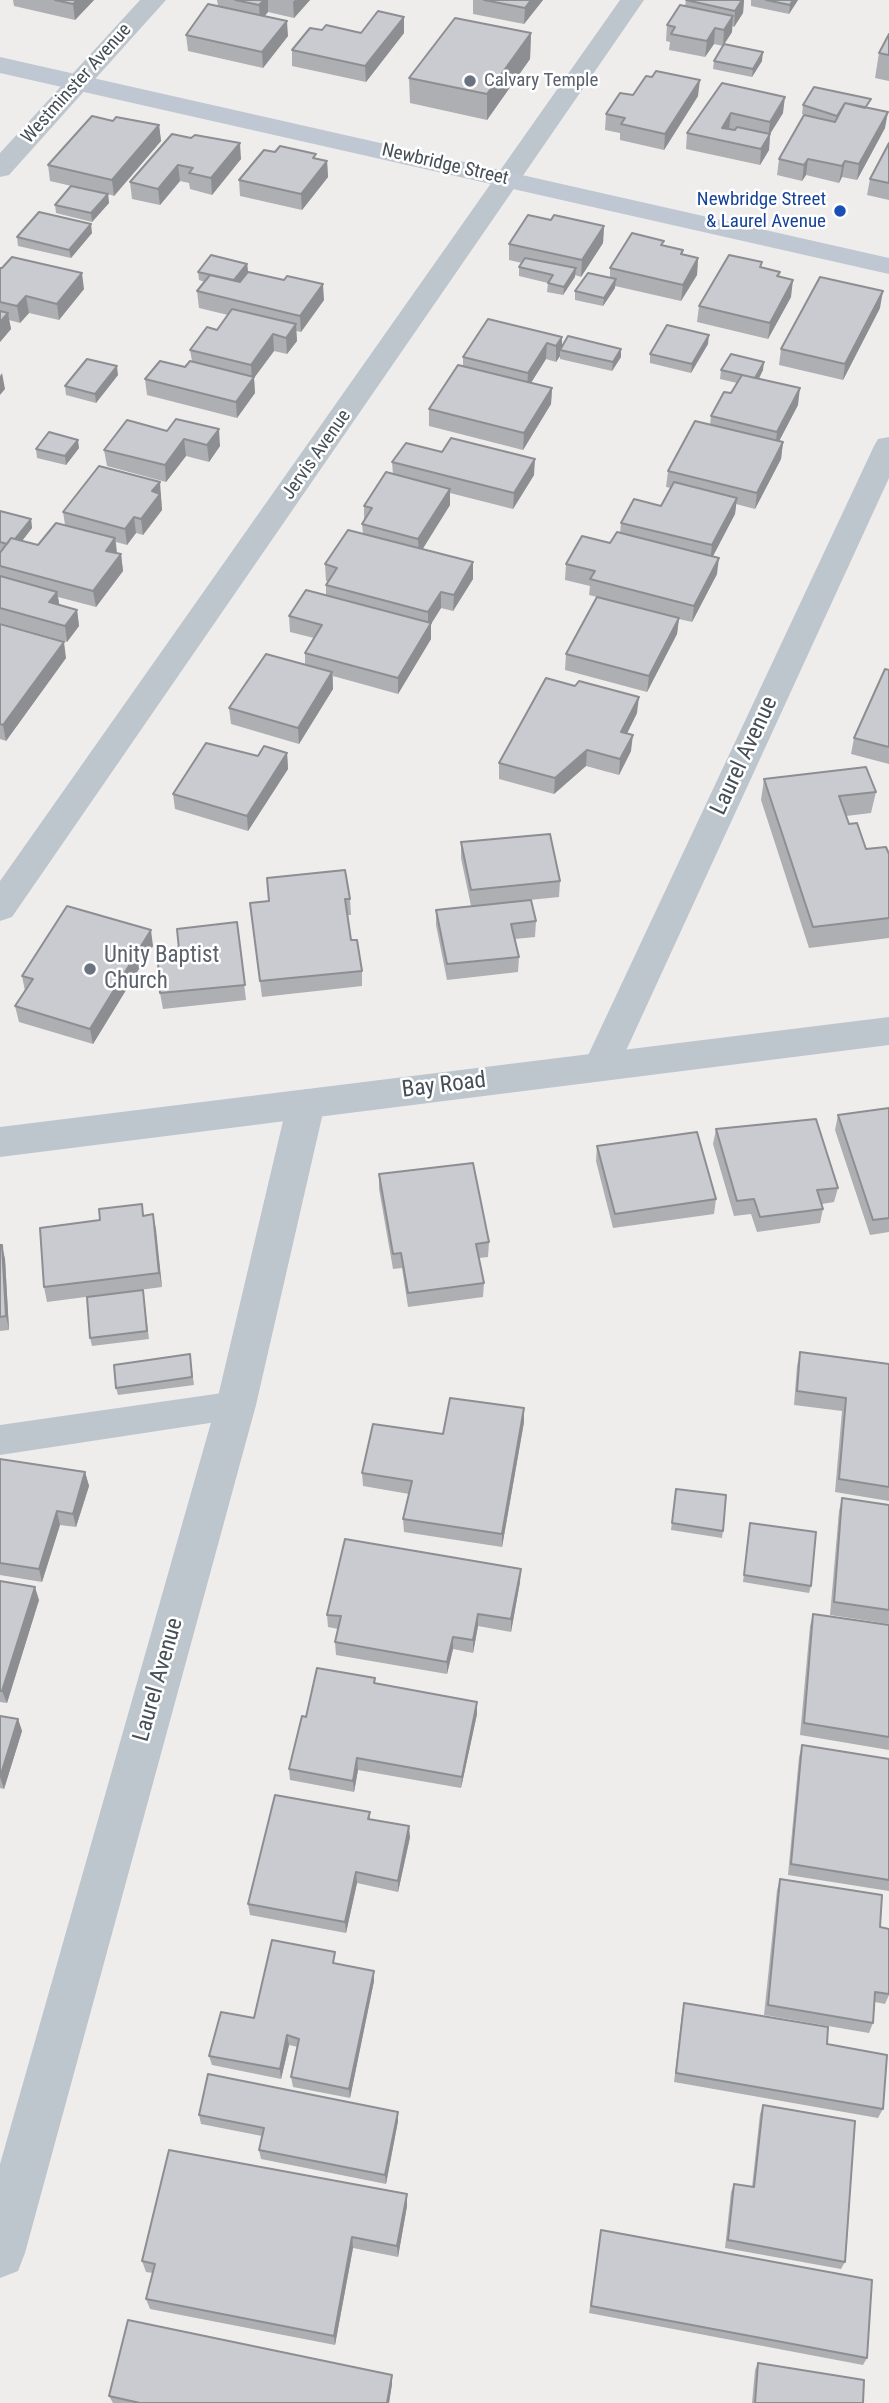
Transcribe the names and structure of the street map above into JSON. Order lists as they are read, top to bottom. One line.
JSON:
{"streets":{"main road":["Newbridge Street"],"street":["Westminster Avenue","Jervis Avenue","Laurel Avenue","Bay Road"]},"crossings":[["Westminster Avenue","Newbridge Street"],["Newbridge Street","Jervis Avenue"],["Laurel Avenue","Bay Road"]],"places":["Calvary Temple","Newbridge Street & Laurel Avenue","Unity Baptist Church"]}
